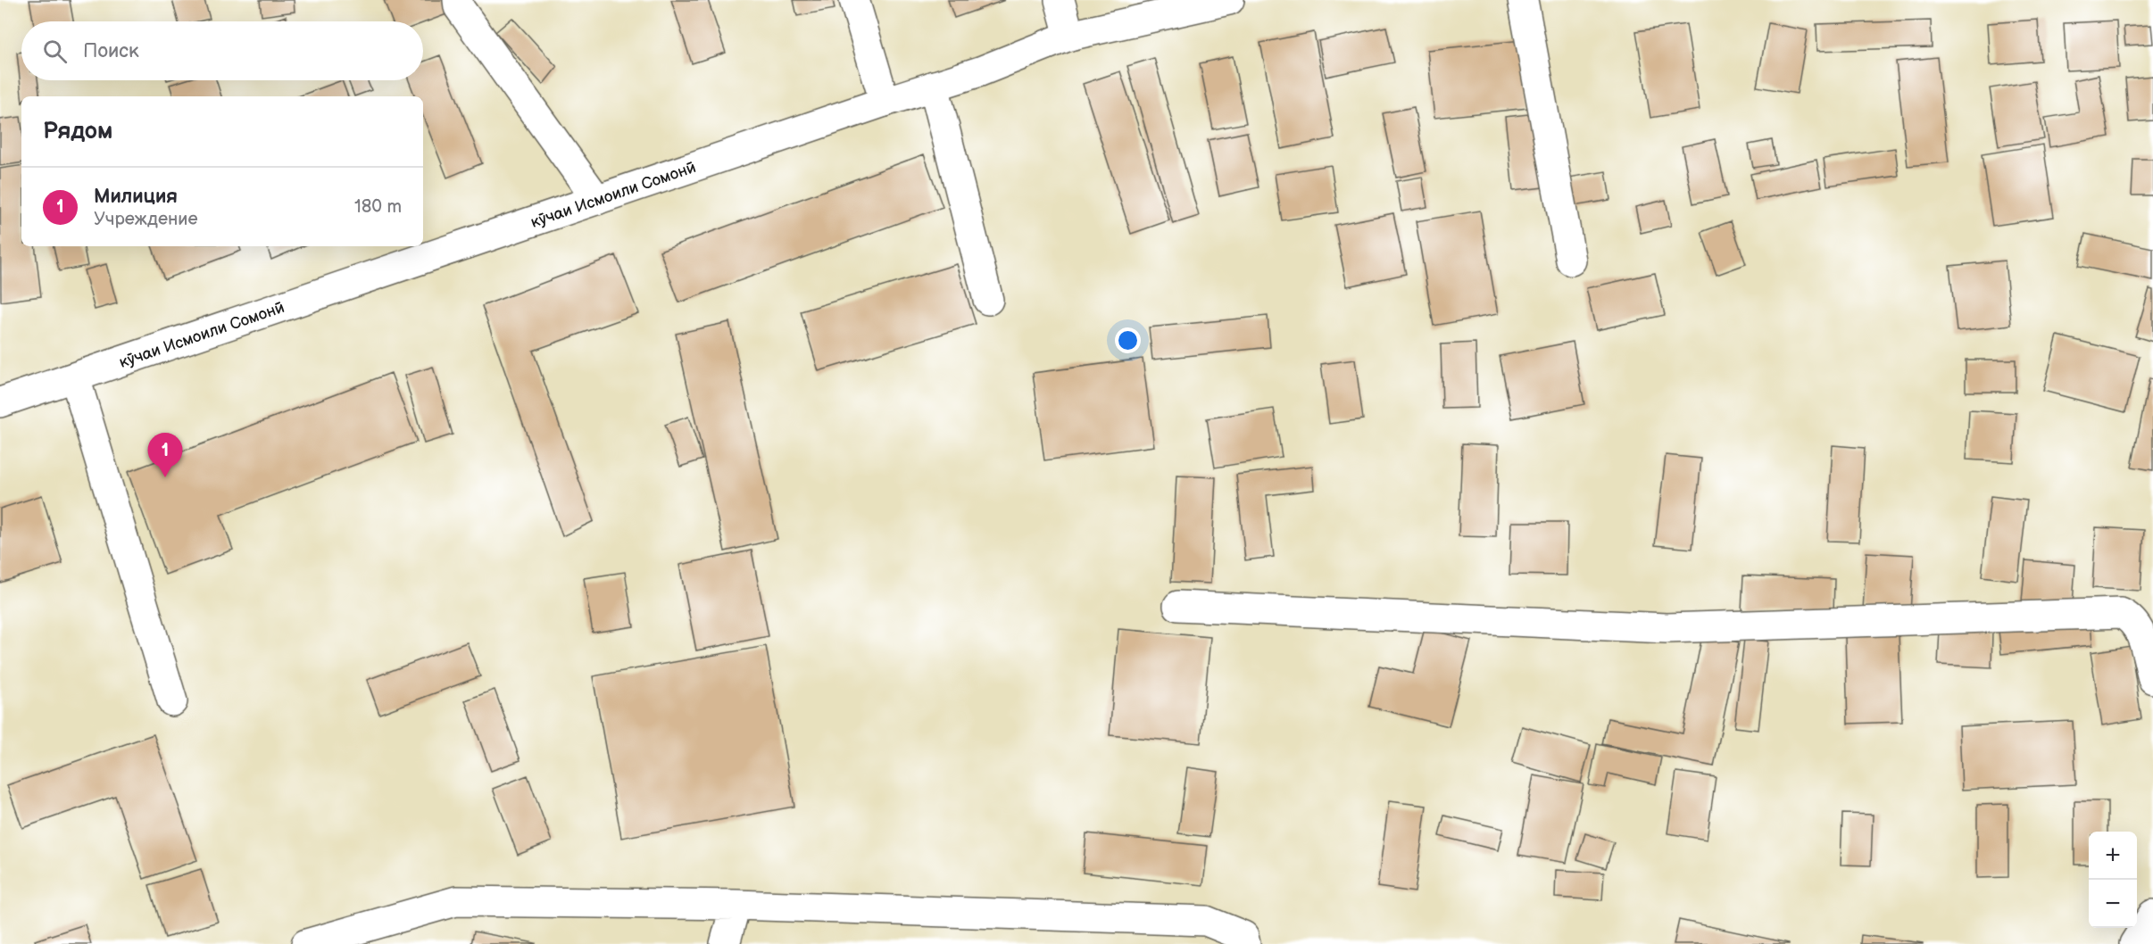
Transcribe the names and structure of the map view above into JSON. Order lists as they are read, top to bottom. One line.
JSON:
{"streets":{"street":["кӯчаи Исмоили Сомонӣ"]},"page":{"search":"Поиск","heading":"Рядом","list":[{"mark":"1","name":"Милиция","note":"Учреждение","value":"180 m"}],"pins":"1","map_buttons":["+","−"]}}
